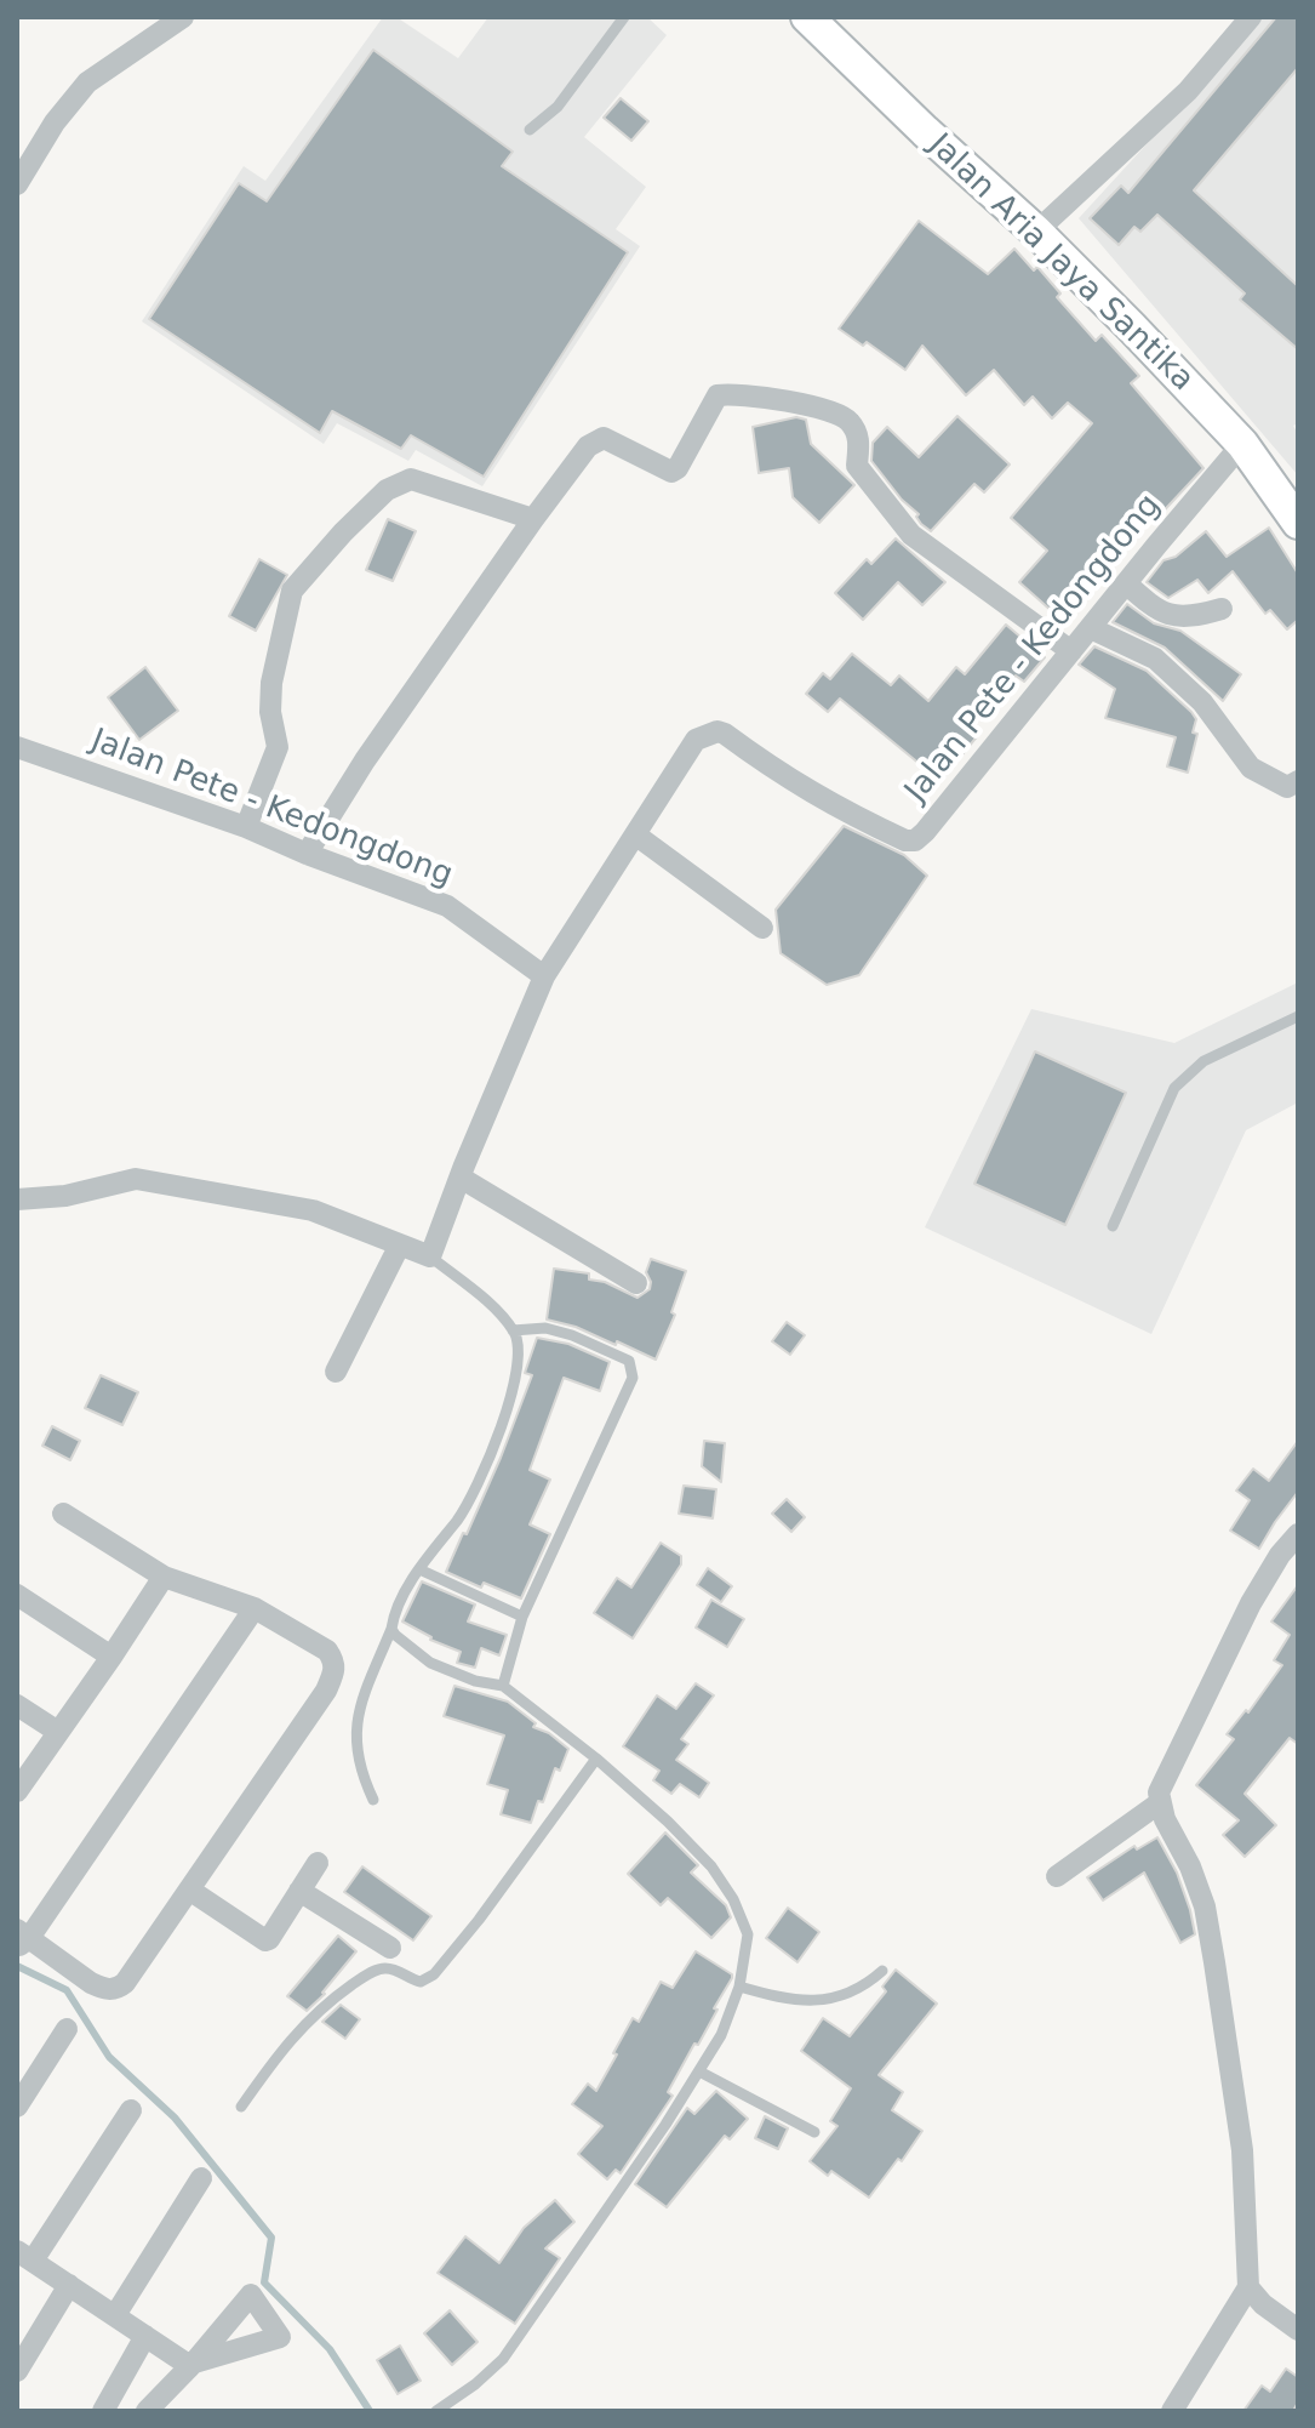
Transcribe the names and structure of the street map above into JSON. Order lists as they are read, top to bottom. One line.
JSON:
{"streets":{"street":["Jalan Aria Jaya Santika","Jalan Pete - Kedongdong"]},"crossings":[["Jalan Aria Jaya Santika","Jalan Pete - Kedongdong"]]}
